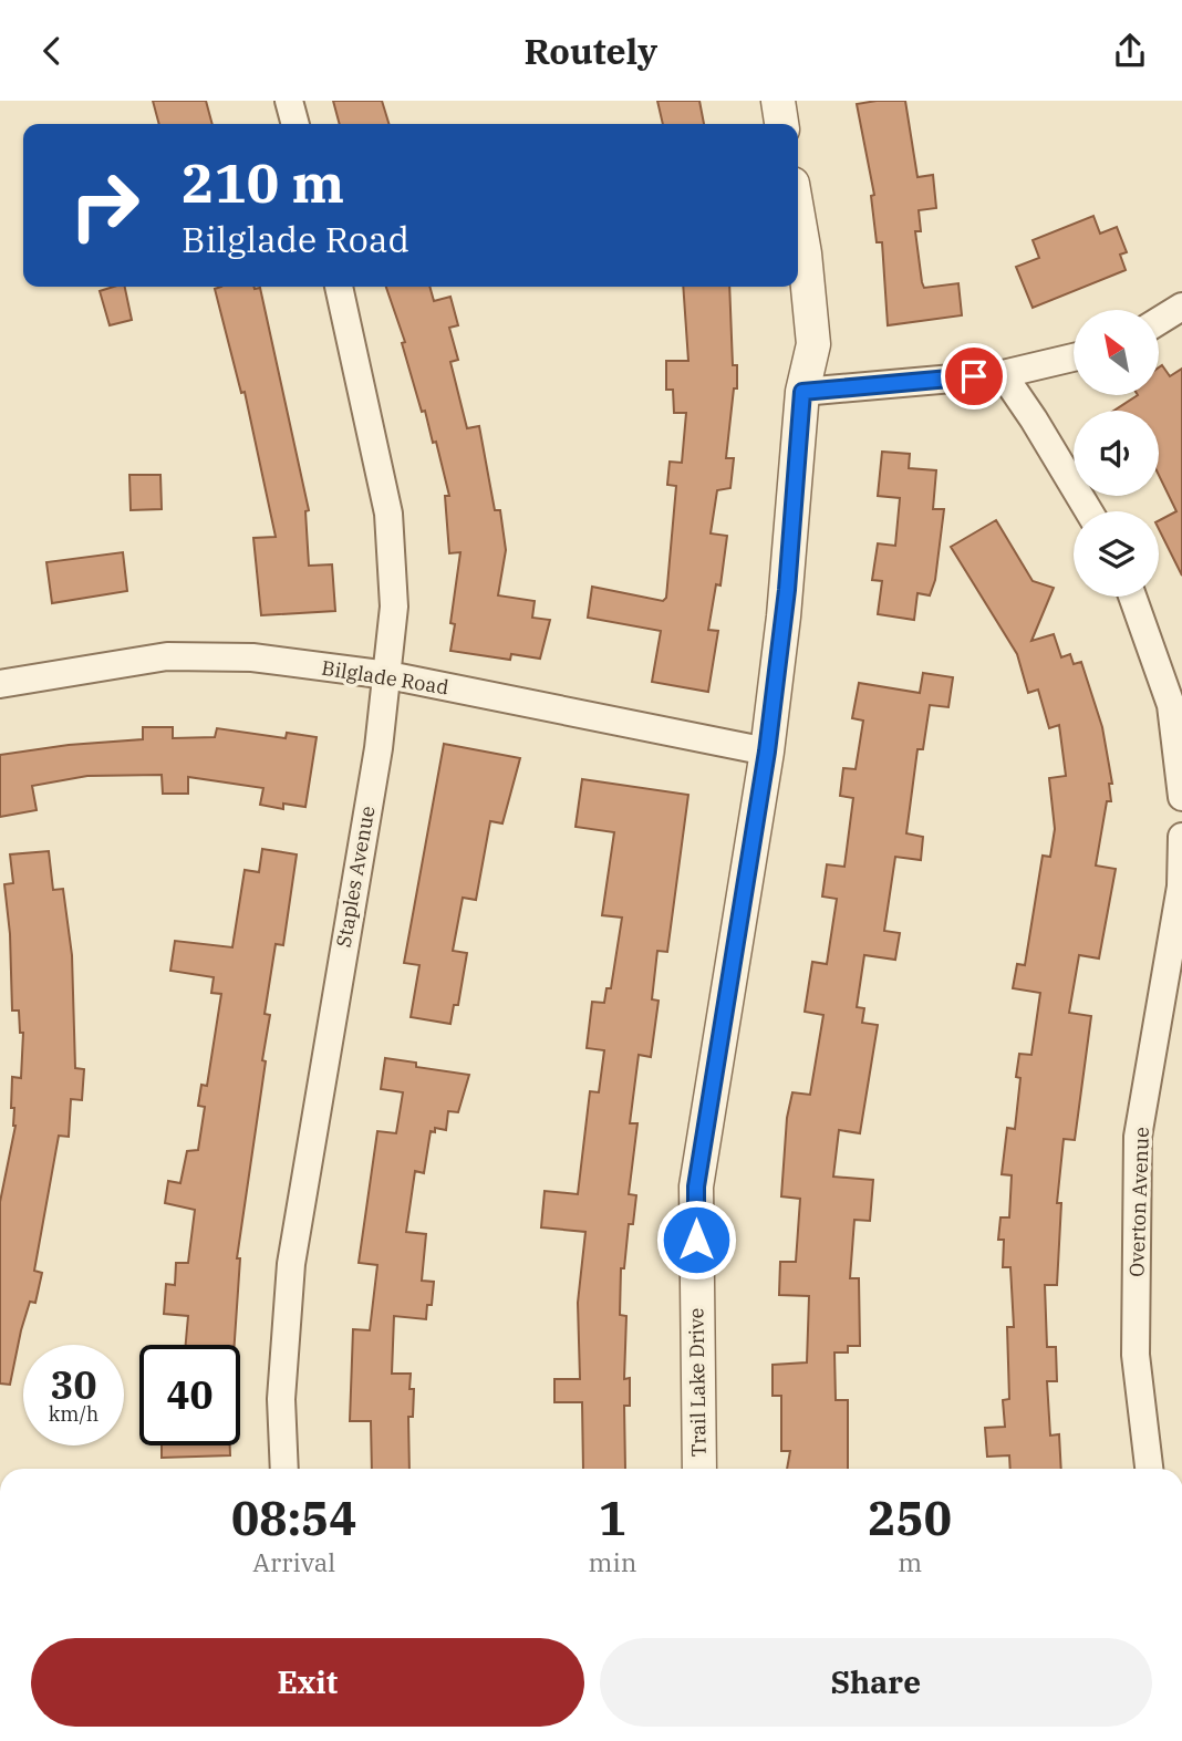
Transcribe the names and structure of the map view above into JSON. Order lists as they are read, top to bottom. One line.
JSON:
{"streets":{"street":["Bilglade Road","Staples Avenue","Overton Avenue","Trail Lake Drive"]},"crossings":[["Bilglade Road","Staples Avenue"],["Bilglade Road","Trail Lake Drive"]],"north":"top left","page":{"header":"Routely","turn":["210 m","Bilglade Road"],"speed":"30 km/h","limit":"40","eta":["08:54","Arrival","1","min","250","m"],"buttons":["Exit","Share"]}}
